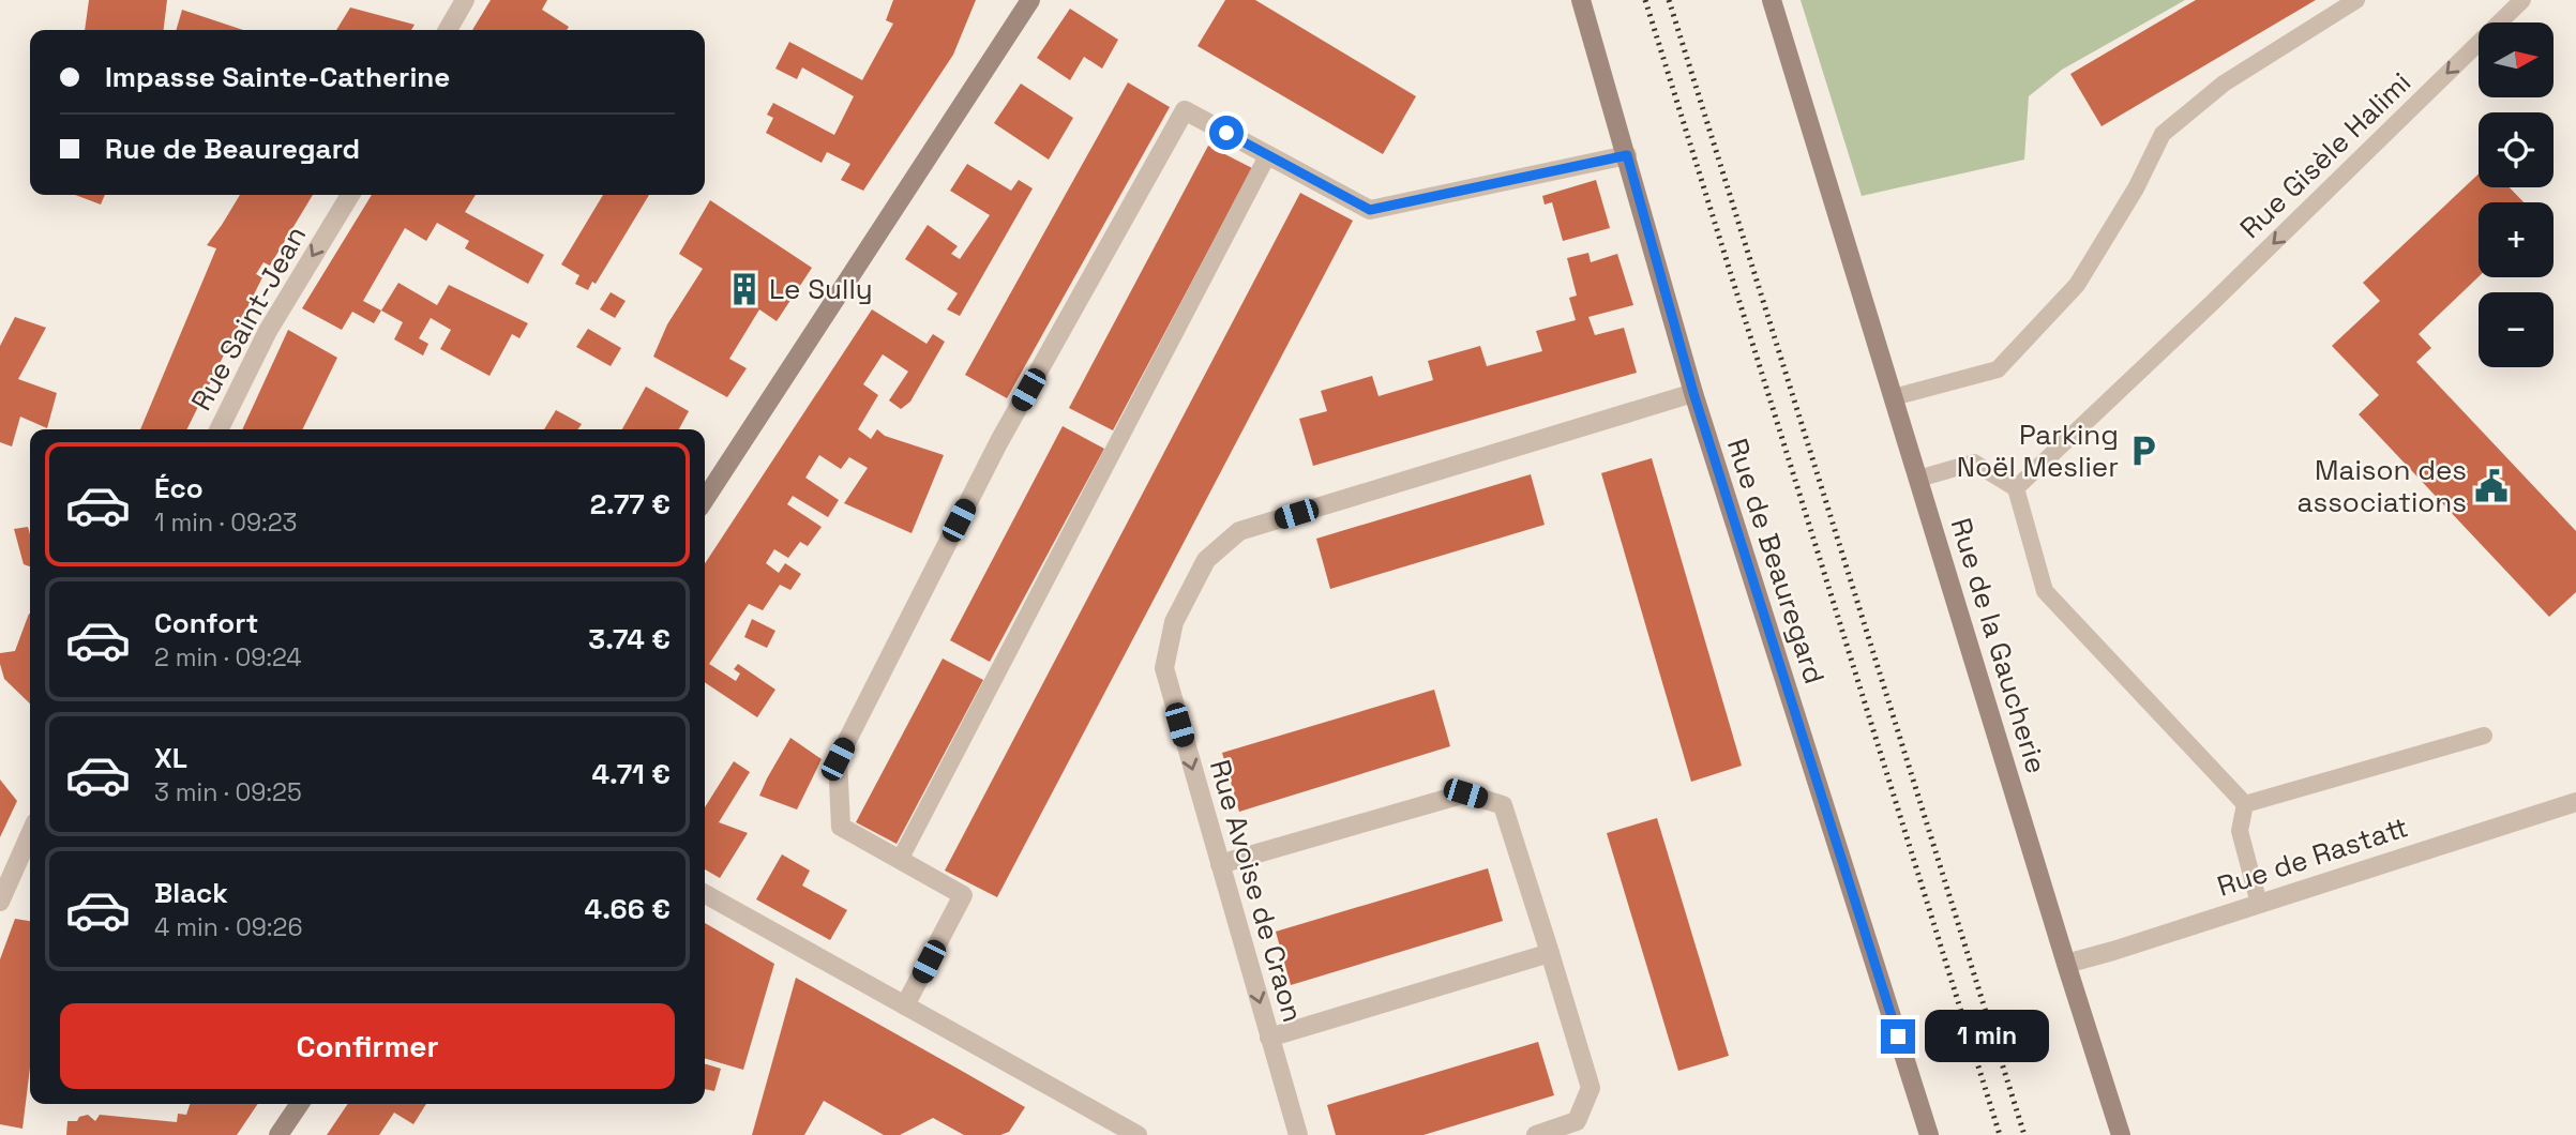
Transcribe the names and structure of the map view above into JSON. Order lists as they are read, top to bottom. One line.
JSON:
{"streets":{"street":["Rue Saint-Jean","Rue de Beauregard","Rue de la Gaucherie","Rue de Rastatt","Rue Avoise de Craon"],"lane":["Rue Gisèle Halimi"]},"crossings":[["Rue de Beauregard","Rue Avoise de Craon"],["Rue de la Gaucherie","Rue de Rastatt"]],"one_way":["Rue Saint-Jean"],"places":{"building":["Le Sully"],"parking":["Parking Noël Meslier"],"public building":["Maison des associations"]},"north":"right","page":{"map_buttons":["+","−"],"banner":["Impasse Sainte-Catherine","Rue de Beauregard"],"list":[{"name":"Éco","note":"1 min · 09:23","value":"2.77 €"},{"name":"Confort","note":"2 min · 09:24","value":"3.74 €"},{"name":"XL","note":"3 min · 09:25","value":"4.71 €"},{"name":"Black","note":"4 min · 09:26","value":"4.66 €"}],"buttons":"Confirmer","bubble":"1 min"}}
